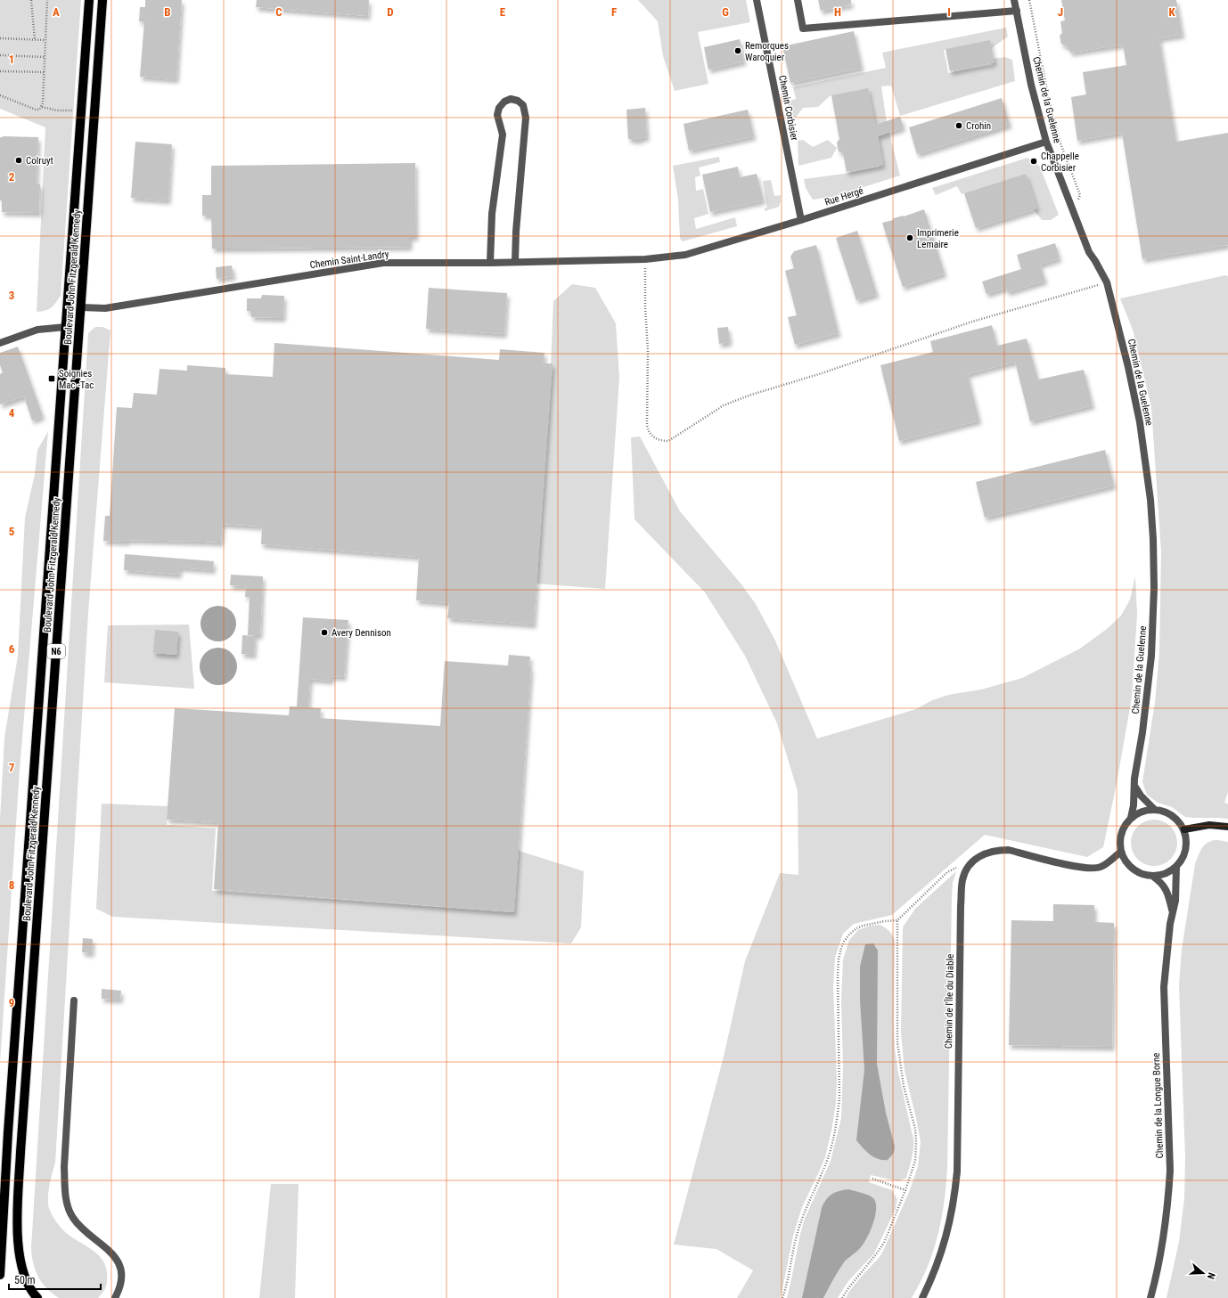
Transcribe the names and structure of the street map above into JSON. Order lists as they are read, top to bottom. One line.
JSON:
{"streets":{"main road":["Boulevard John Fitzgerald Kennedy","N6"],"street":["Chemin de la Guelenne","Chemin Corbisier","Rue Hergé","Chemin Saint-Landry","Chemin de l'Île du Diable","Chemin de la Longue Borne"]},"crossings":[["Chemin de la Guelenne","Rue Hergé"],["Chemin de la Guelenne","Chemin de l'Île du Diable"],["Chemin de la Guelenne","Chemin de la Longue Borne"],["Chemin Corbisier","Rue Hergé"],["Rue Hergé","Chemin Saint-Landry"],["Chemin Saint-Landry","Boulevard John Fitzgerald Kennedy"],["Chemin de l'Île du Diable","Chemin de la Longue Borne"]],"places":{"other":["Remorques Waroquier","Crohin","Colruyt","Chappelle Corbisier","Imprimerie Lemaire","Avery Dennison"],"transit":["Soignies Mac -Tac"]},"scale_bar":"50 m","north":"right","grid":{"columns":["A","B","C","D","E","F","G","H","I","J","K"],"rows":["1","2","3","4","5","6","7","8","9"]}}
